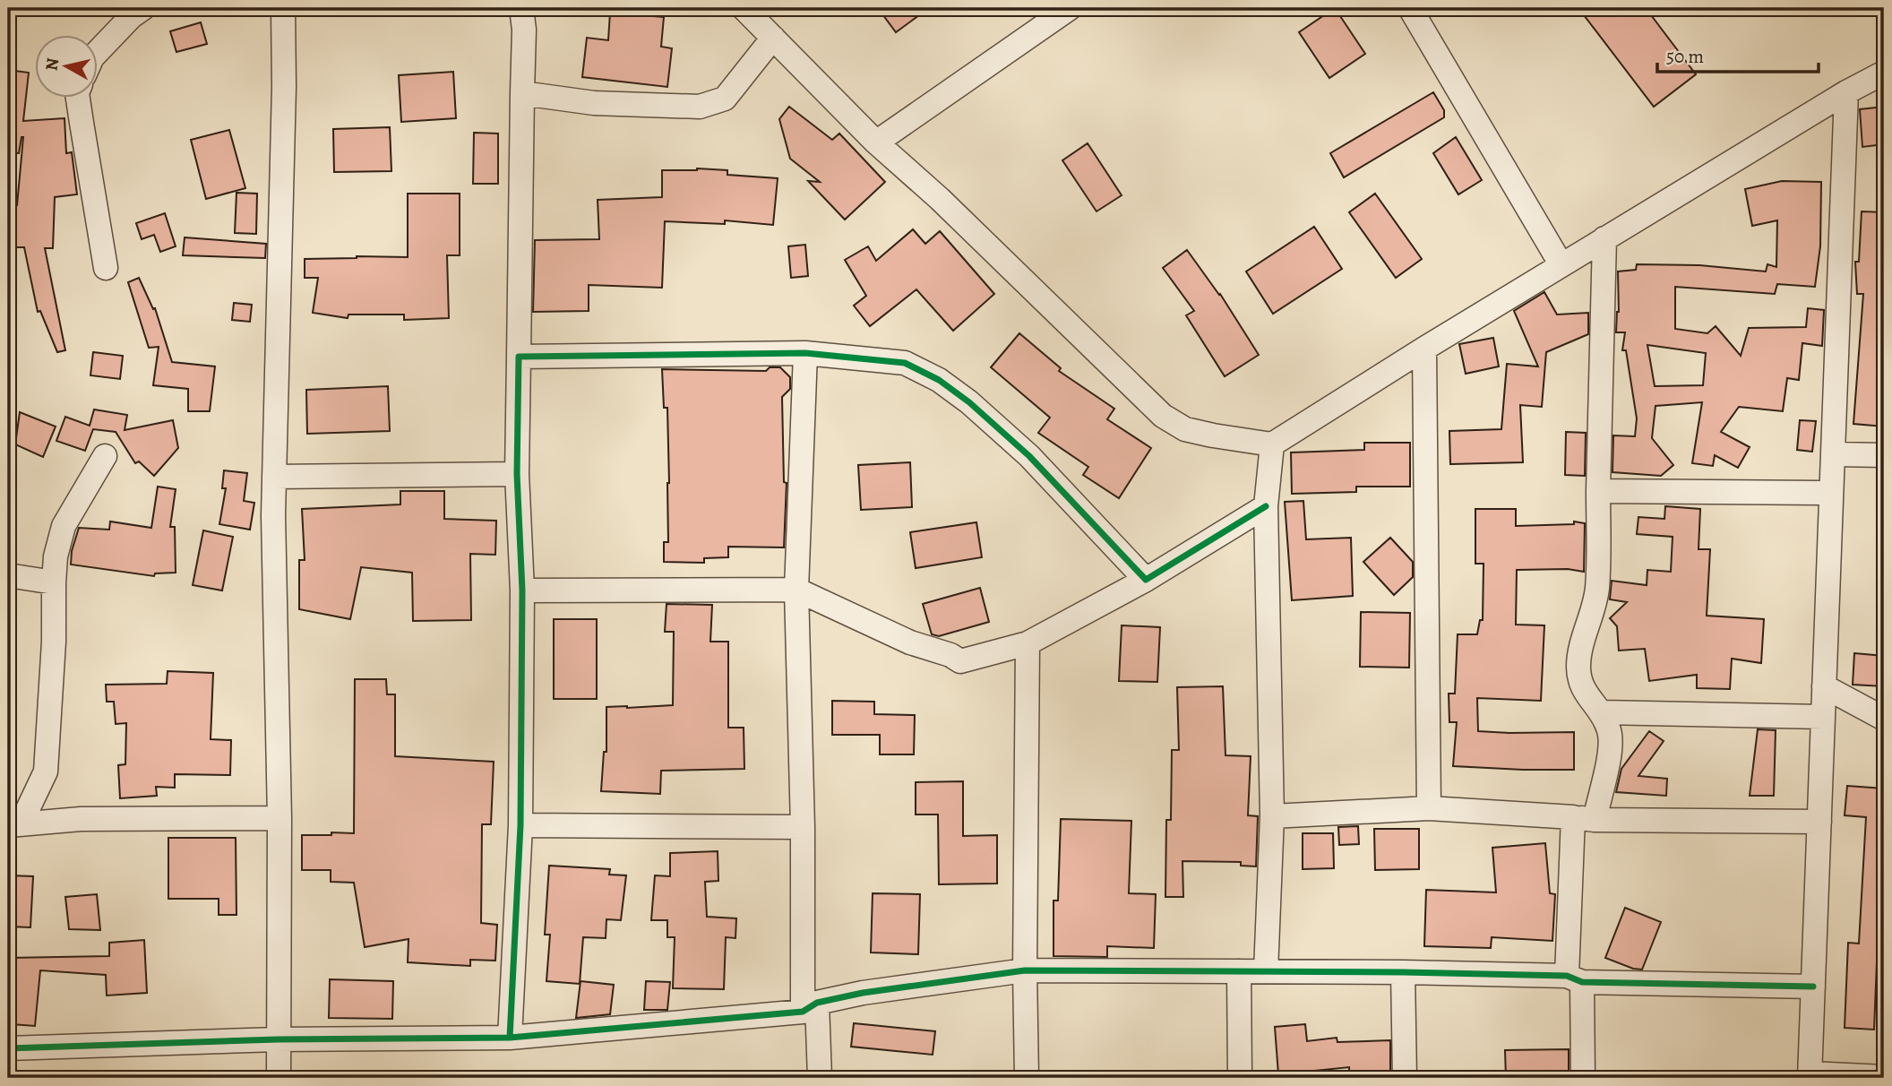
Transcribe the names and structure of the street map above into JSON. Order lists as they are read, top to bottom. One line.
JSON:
{"scale_bar":"50 m","north":"left"}
